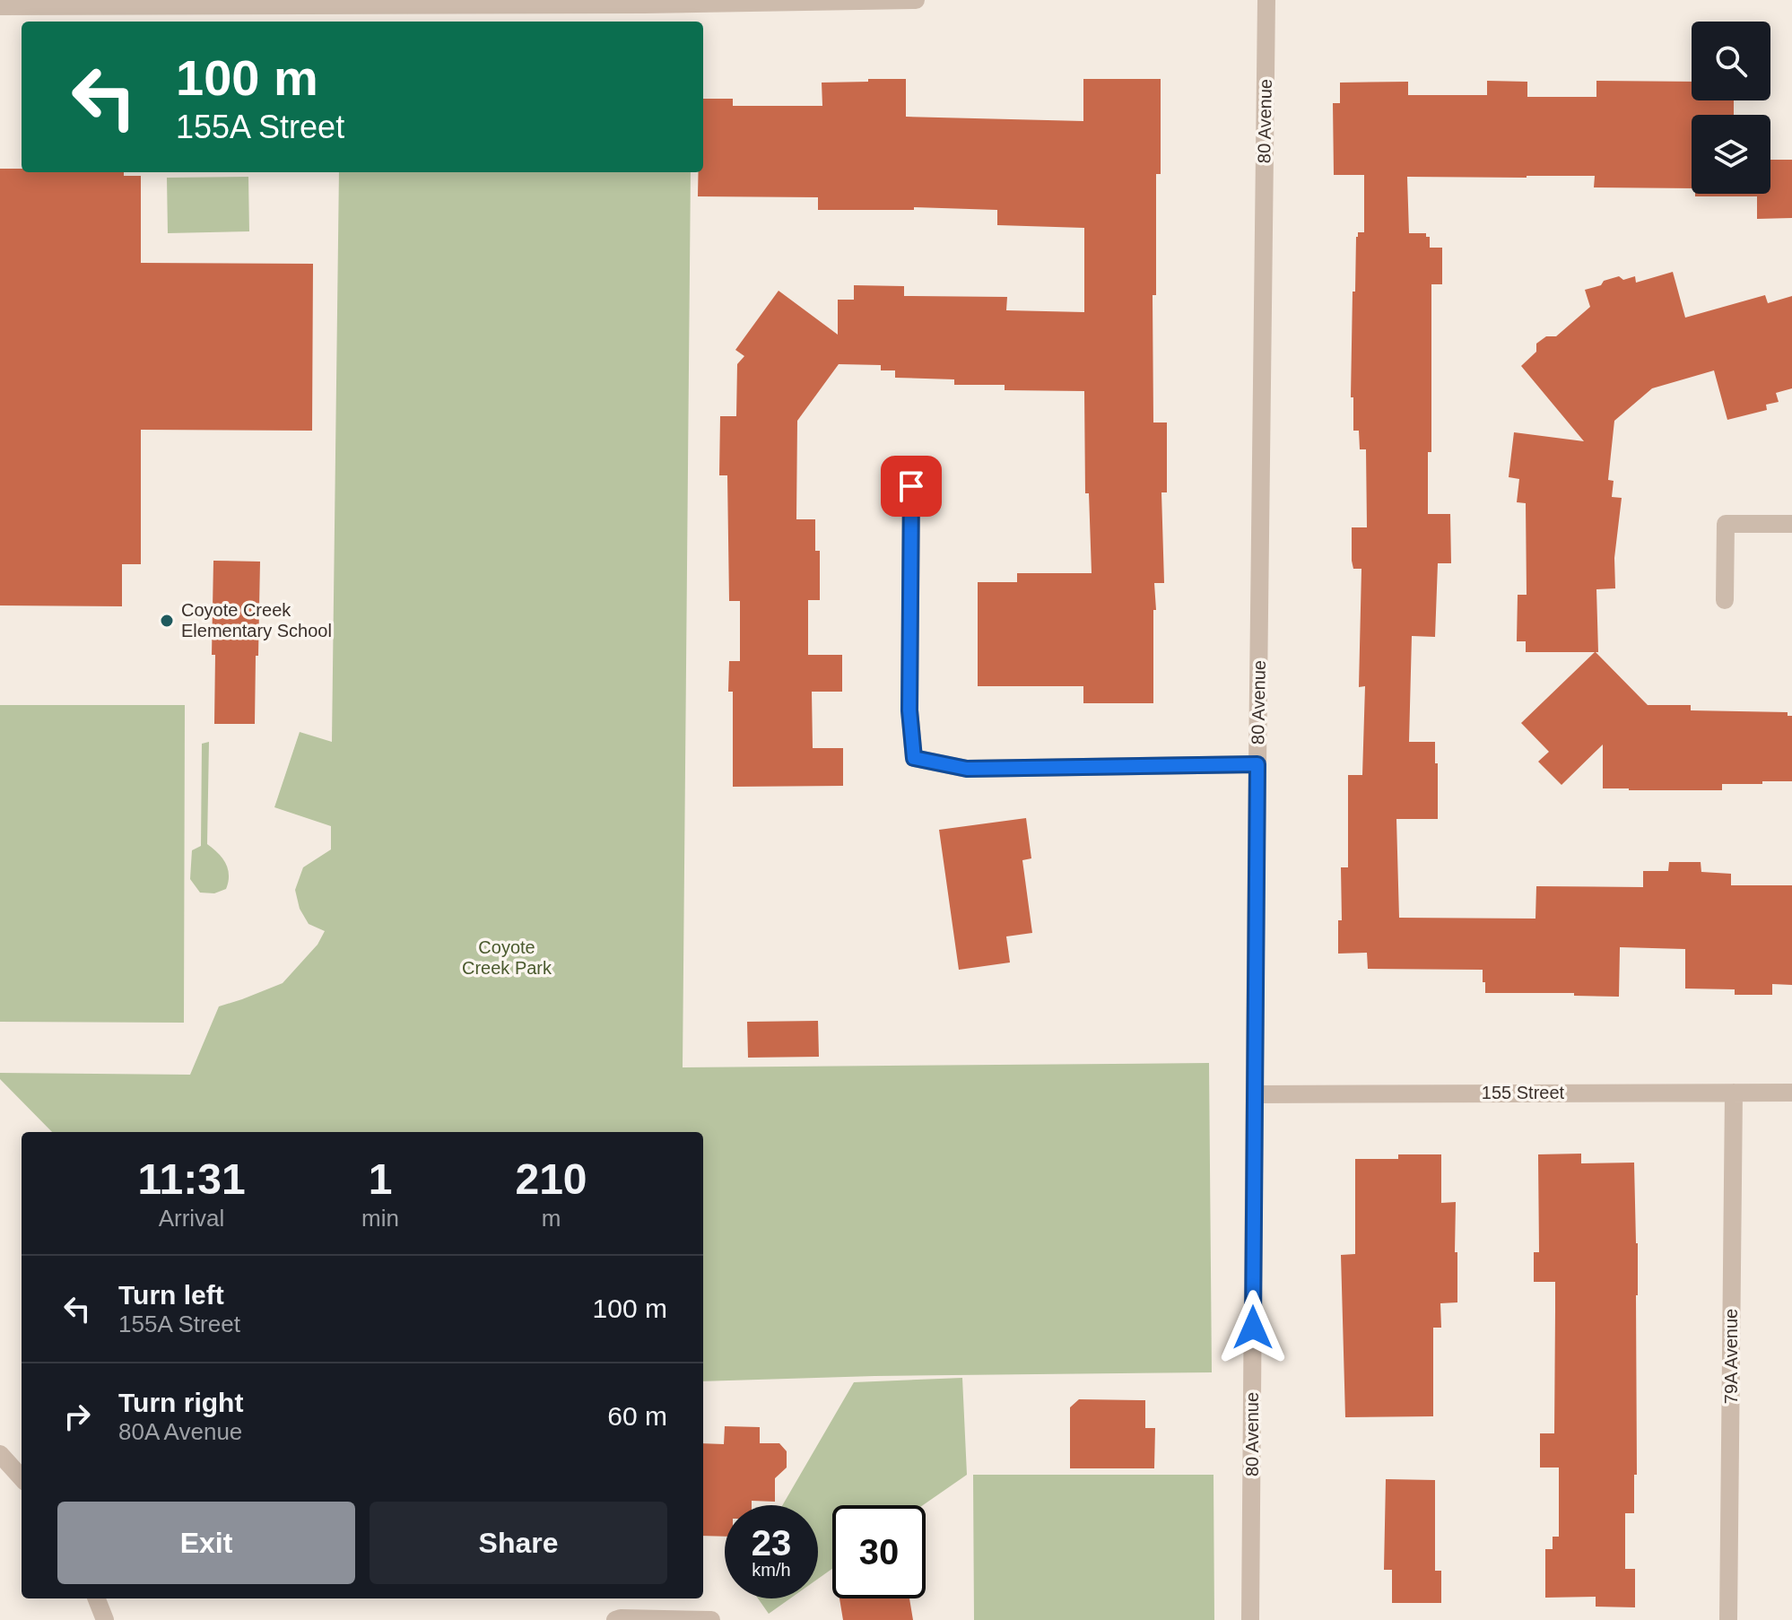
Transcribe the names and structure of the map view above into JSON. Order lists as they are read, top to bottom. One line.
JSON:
{"streets":{"street":["80 Avenue","155 Street","79A Avenue"]},"crossings":[["80 Avenue","155 Street"],["155 Street","79A Avenue"]],"parks":["Coyote Creek Park"],"places":["Coyote Creek Elementary School"],"page":{"turn":["100 m","155A Street"],"eta":["11:31","Arrival","1","min","210","m"],"list":[{"name":"Turn left","note":"155A Street","value":"100 m"},{"name":"Turn right","note":"80A Avenue","value":"60 m"}],"buttons":["Exit","Share"],"speed":"23 km/h","limit":"30"}}
